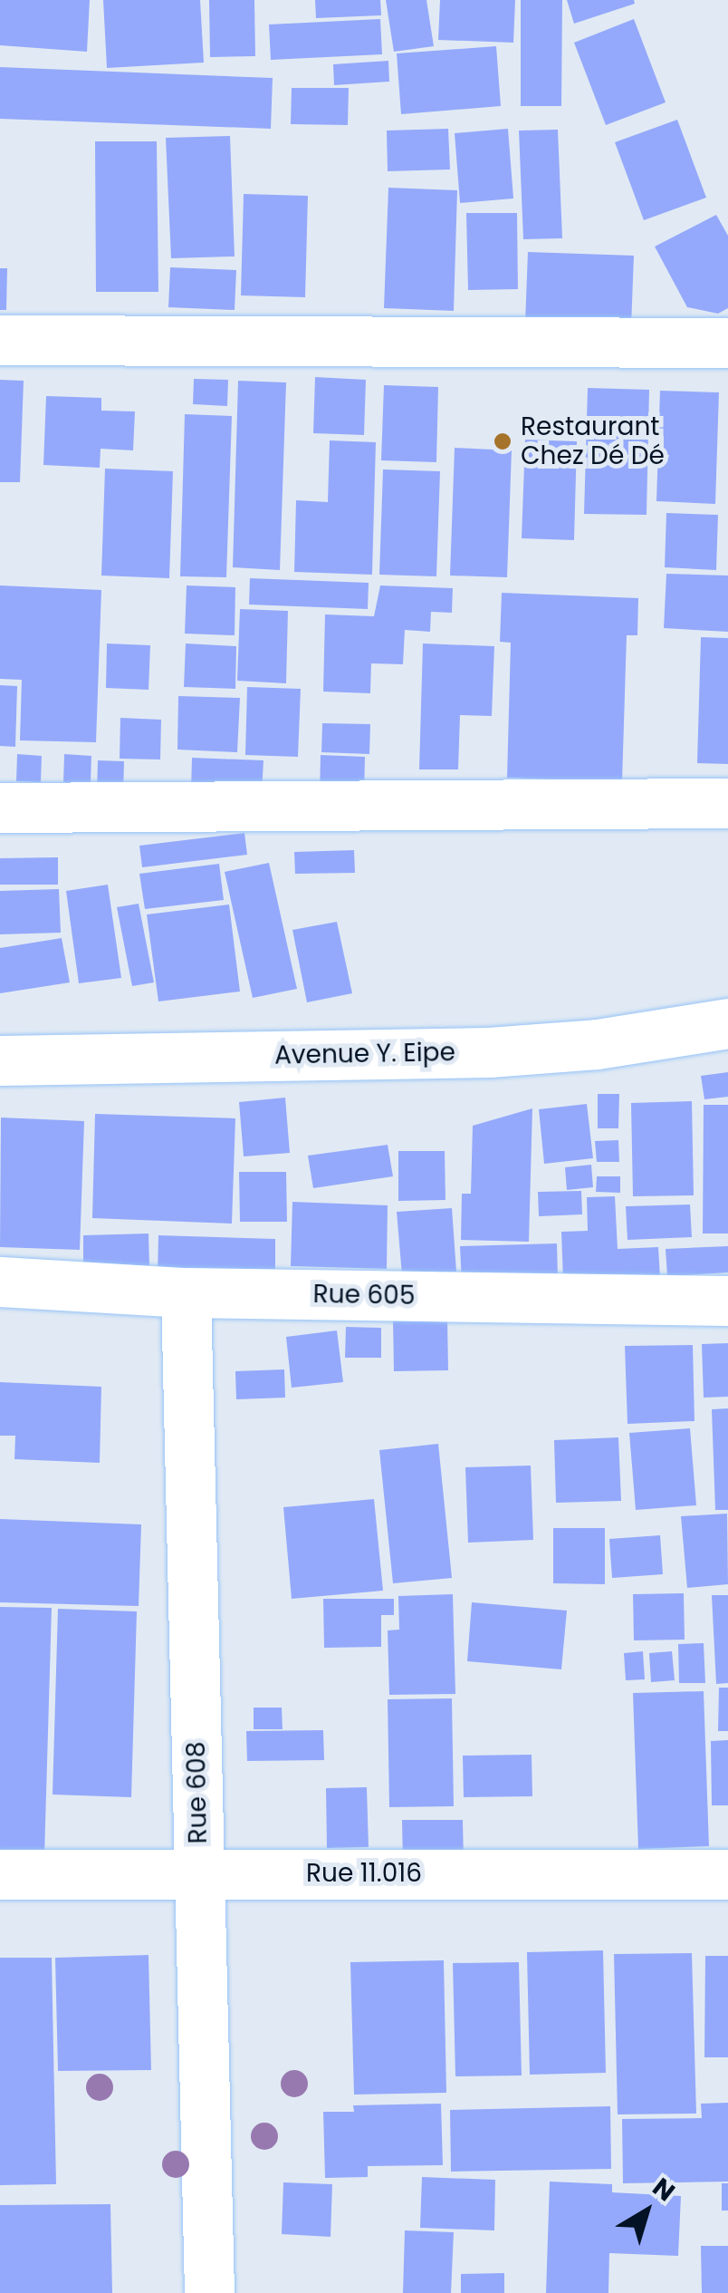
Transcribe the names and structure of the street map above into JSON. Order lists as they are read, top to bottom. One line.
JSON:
{"streets":{"street":["Avenue Y. Eipe","Rue 605","Rue 608","Rue 11.016"]},"crossings":[["Rue 605","Rue 608"],["Rue 608","Rue 11.016"]],"places":["Restaurant Chez Dé Dé"],"north":"top right"}
